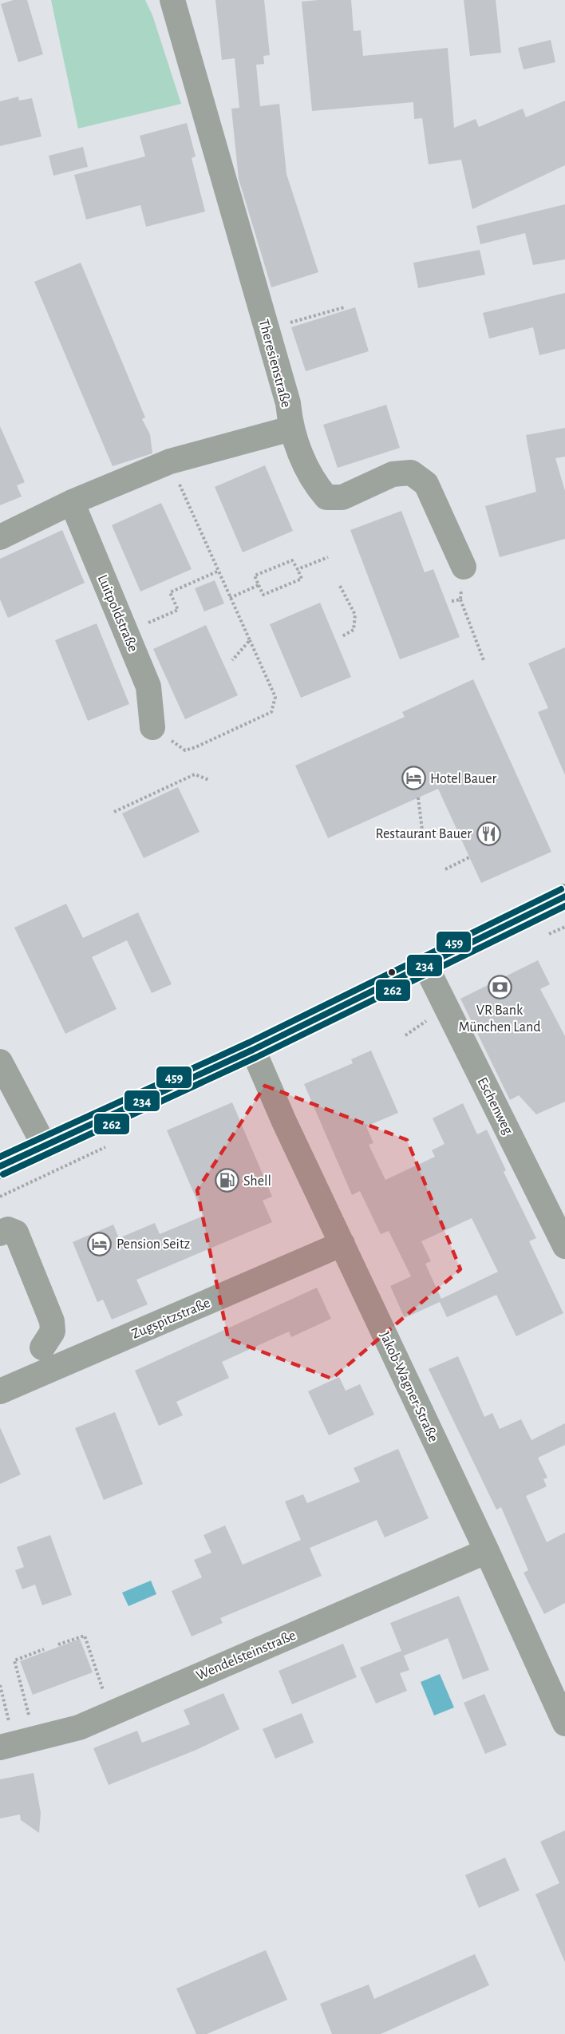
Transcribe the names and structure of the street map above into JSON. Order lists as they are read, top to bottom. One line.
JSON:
{"streets":{"street":["Theresienstraße","Luitpoldstraße","Eschenweg","Zugspitzstraße","Jakob-Wagner-Straße","Wendelsteinstraße"]},"crossings":[["Zugspitzstraße","Jakob-Wagner-Straße"],["Jakob-Wagner-Straße","Wendelsteinstraße"]],"places":{"hotel":["Hotel Bauer","Pension Seitz"],"restaurant":["Restaurant Bauer"],"bank":["VR Bank München Land"],"fuel station":["Shell"]},"lines":["transit line 459","transit line 234","transit line 262"]}
